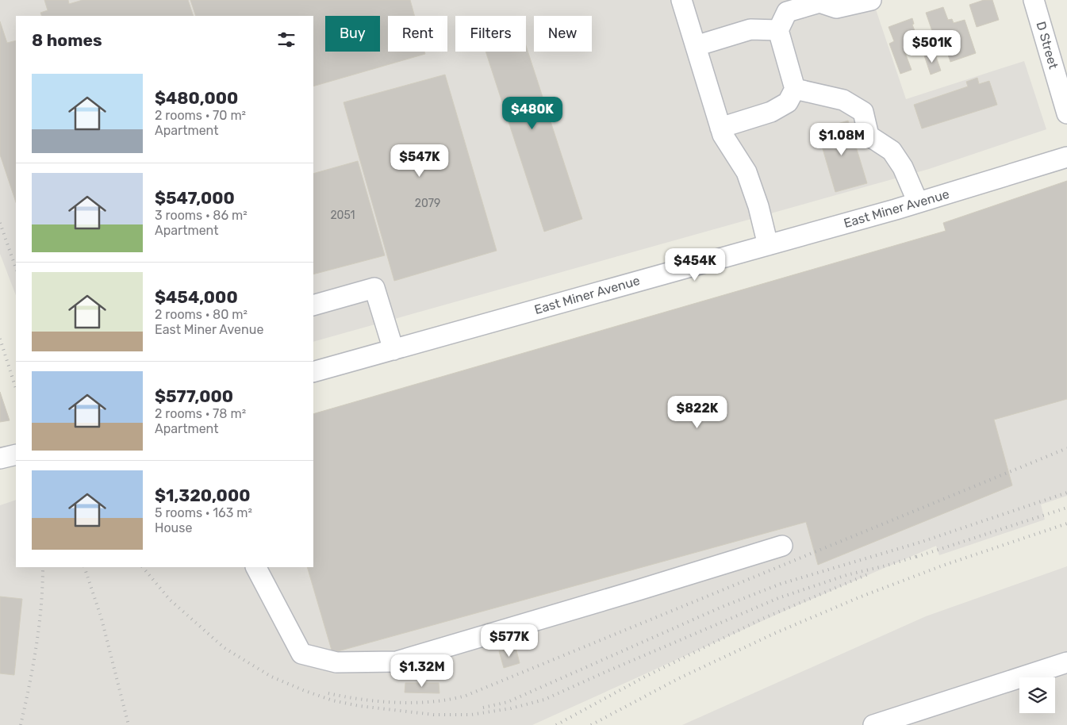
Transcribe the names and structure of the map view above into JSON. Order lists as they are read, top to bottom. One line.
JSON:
{"streets":{"street":["D Street","East Miner Avenue"]},"house_numbers":["2079","2051"],"page":{"chip":["Buy","Rent","Filters","New"],"heading":"8 homes","price":["$501K","$480K","$1.08M","$547K","$454K","$822K","$577K","$1.32M"],"list":[{"name":"$480,000","note":"2 rooms · 70 m² · Apartment"},{"name":"$547,000","note":"3 rooms · 86 m² · Apartment"},{"name":"$454,000","note":"2 rooms · 80 m² · East Miner Avenue"},{"name":"$577,000","note":"2 rooms · 78 m² · Apartment"},{"name":"$1,320,000","note":"5 rooms · 163 m² · House"}]}}
